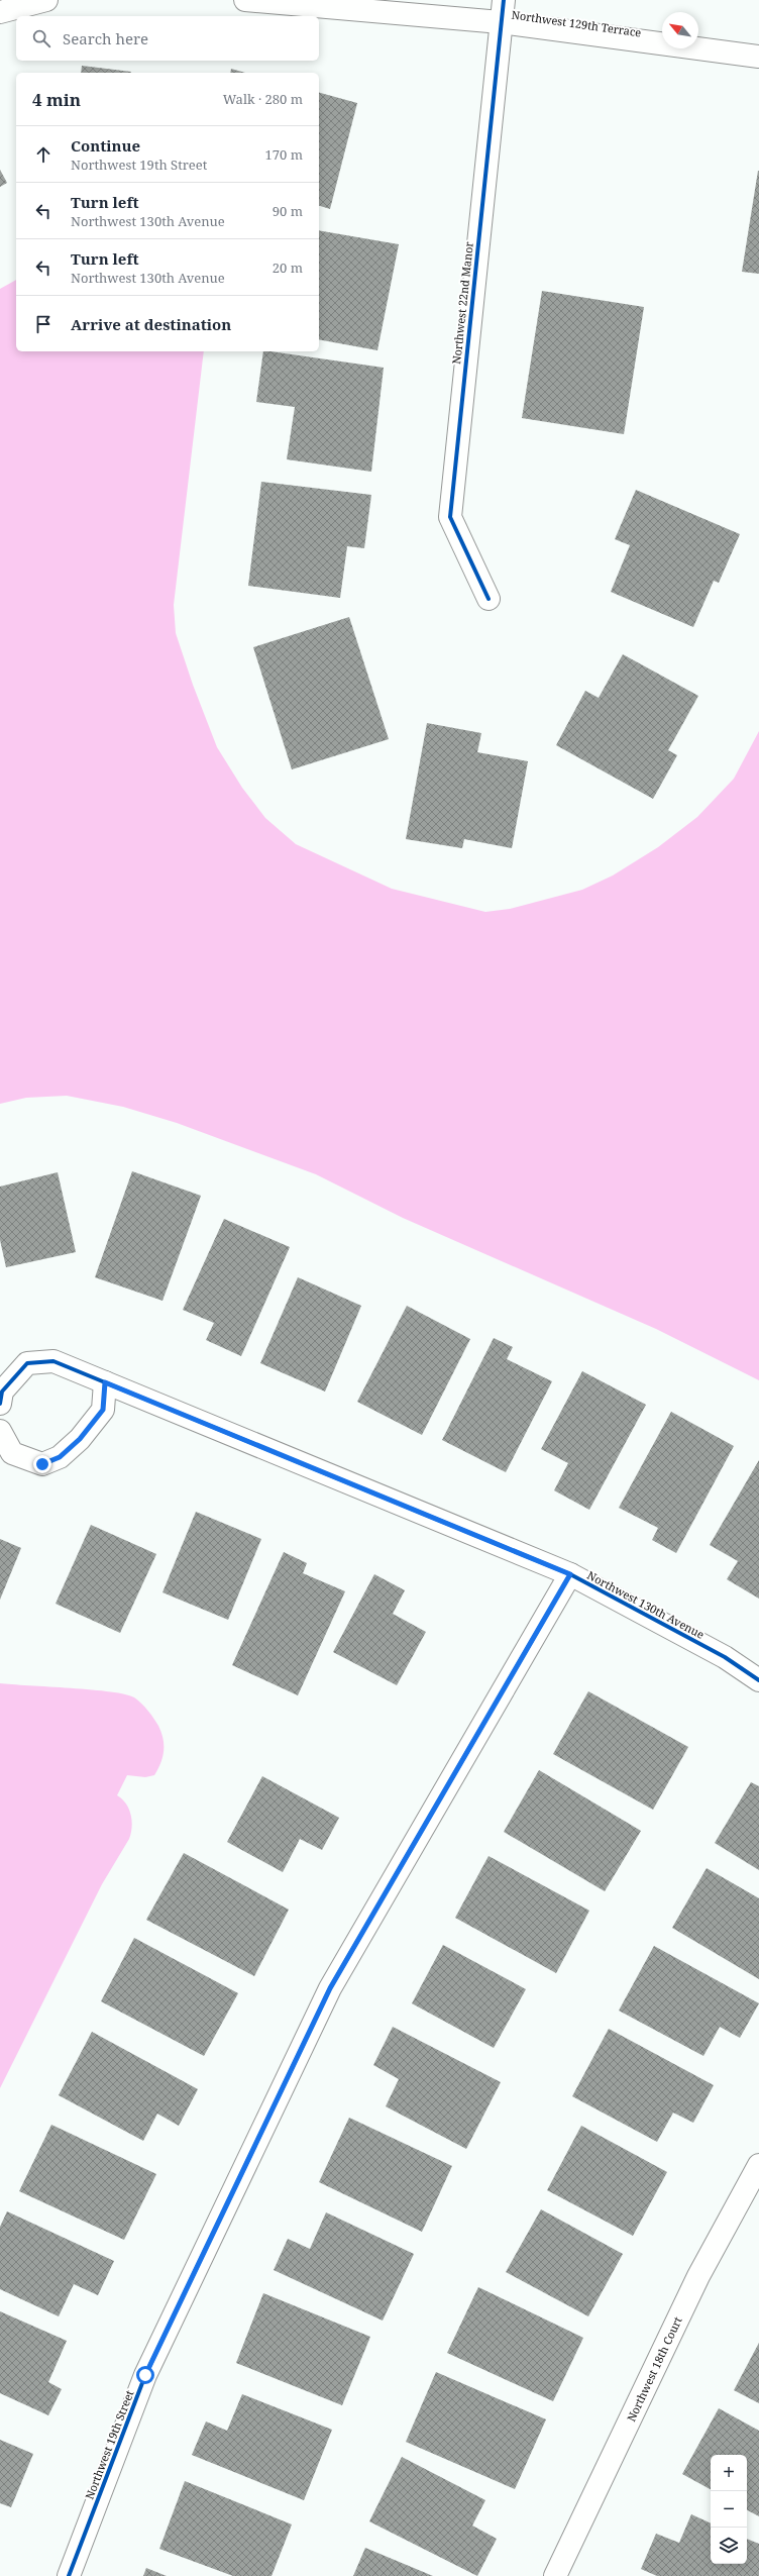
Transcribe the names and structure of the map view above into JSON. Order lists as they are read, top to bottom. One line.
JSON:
{"streets":{"street":["Northwest 129th Terrace","Northwest 22nd Manor","Northwest 130th Avenue","Northwest 18th Court","Northwest 19th Street"]},"crossings":[["Northwest 129th Terrace","Northwest 22nd Manor"],["Northwest 130th Avenue","Northwest 19th Street"]],"north":"top left","page":{"search":"Search here","heading":["4 min","Walk · 280 m"],"list":[["Continue","Northwest 19th Street","170 m"],["Turn left","Northwest 130th Avenue","90 m"],["Turn left","Northwest 130th Avenue","20 m"],"Arrive at destination"],"map_buttons":["+","−"]}}
